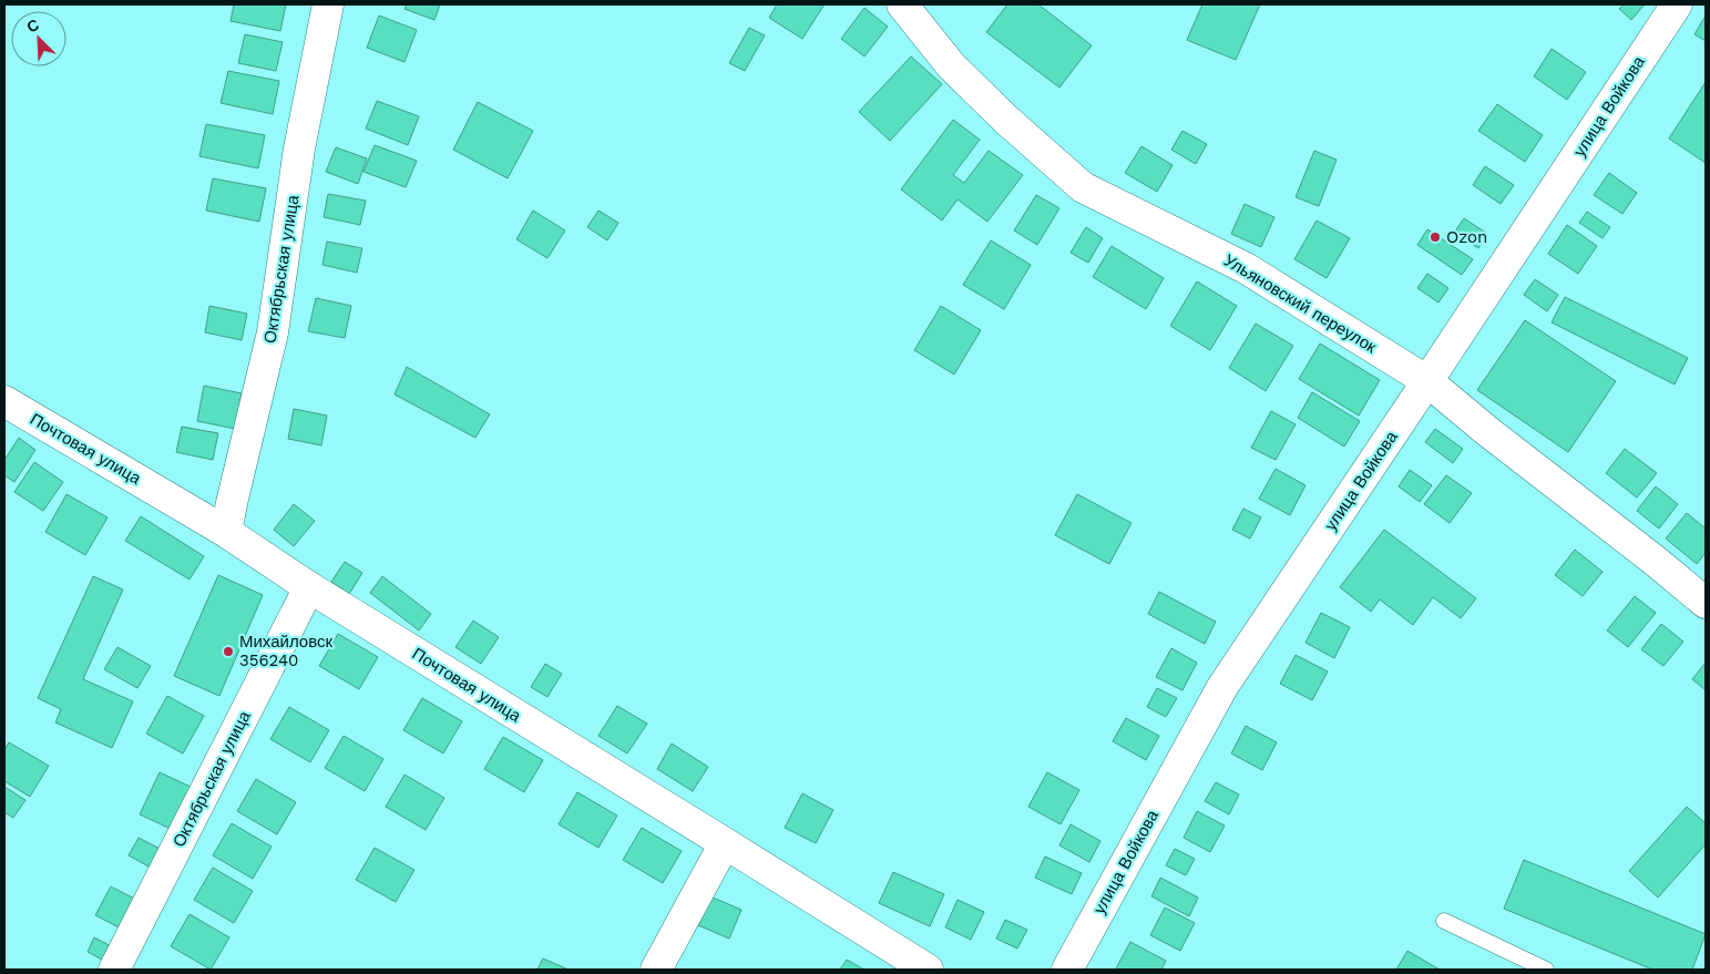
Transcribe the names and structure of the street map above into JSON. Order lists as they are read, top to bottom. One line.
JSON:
{"streets":{"main road":["улица Войкова","Октябрьская улица","Ульяновский переулок","Почтовая улица"]},"crossings":[["улица Войкова","Ульяновский переулок"],["Октябрьская улица","Почтовая улица"]],"places":["Ozon","Михайловск 356240"],"north":"top left"}
